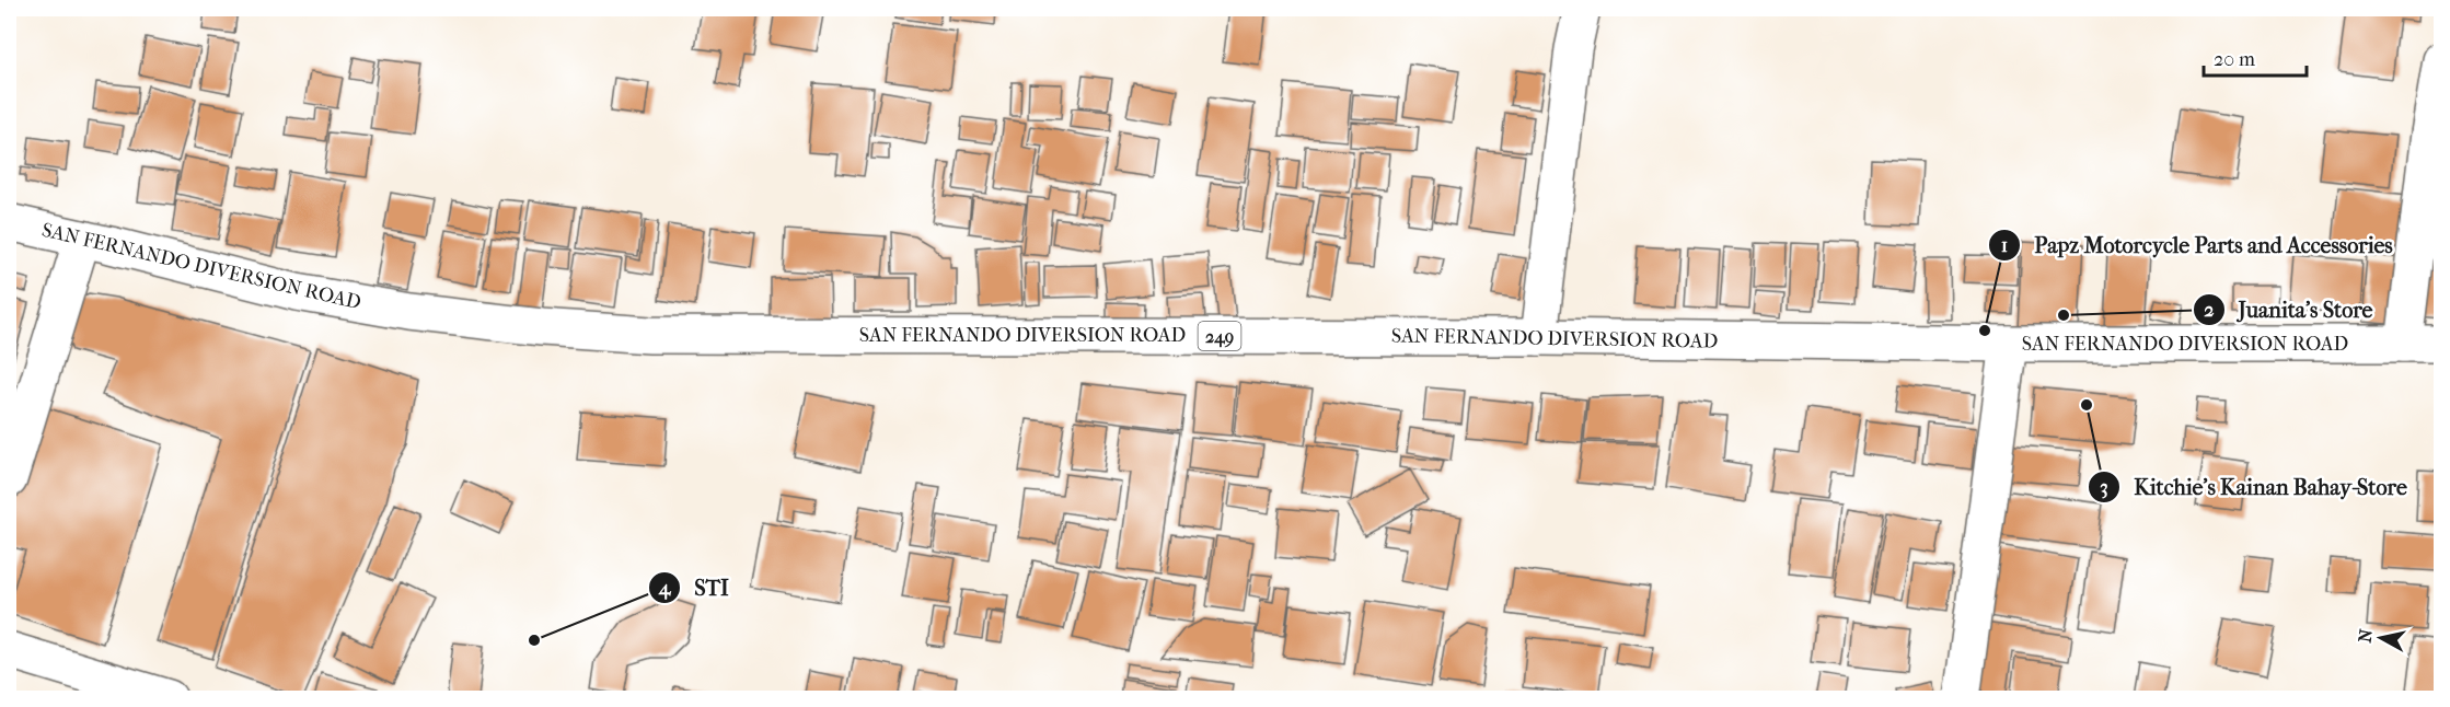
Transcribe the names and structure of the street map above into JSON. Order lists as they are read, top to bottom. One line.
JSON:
{"streets":{"main road":["SAN FERNANDO DIVERSION ROAD","249"]},"places":["Juanita's Store","Papz Motorcycle Parts and Accessories","Kitchie's Kainan Bahay-Store","STI"],"scale_bar":"20 m","north":"left"}
